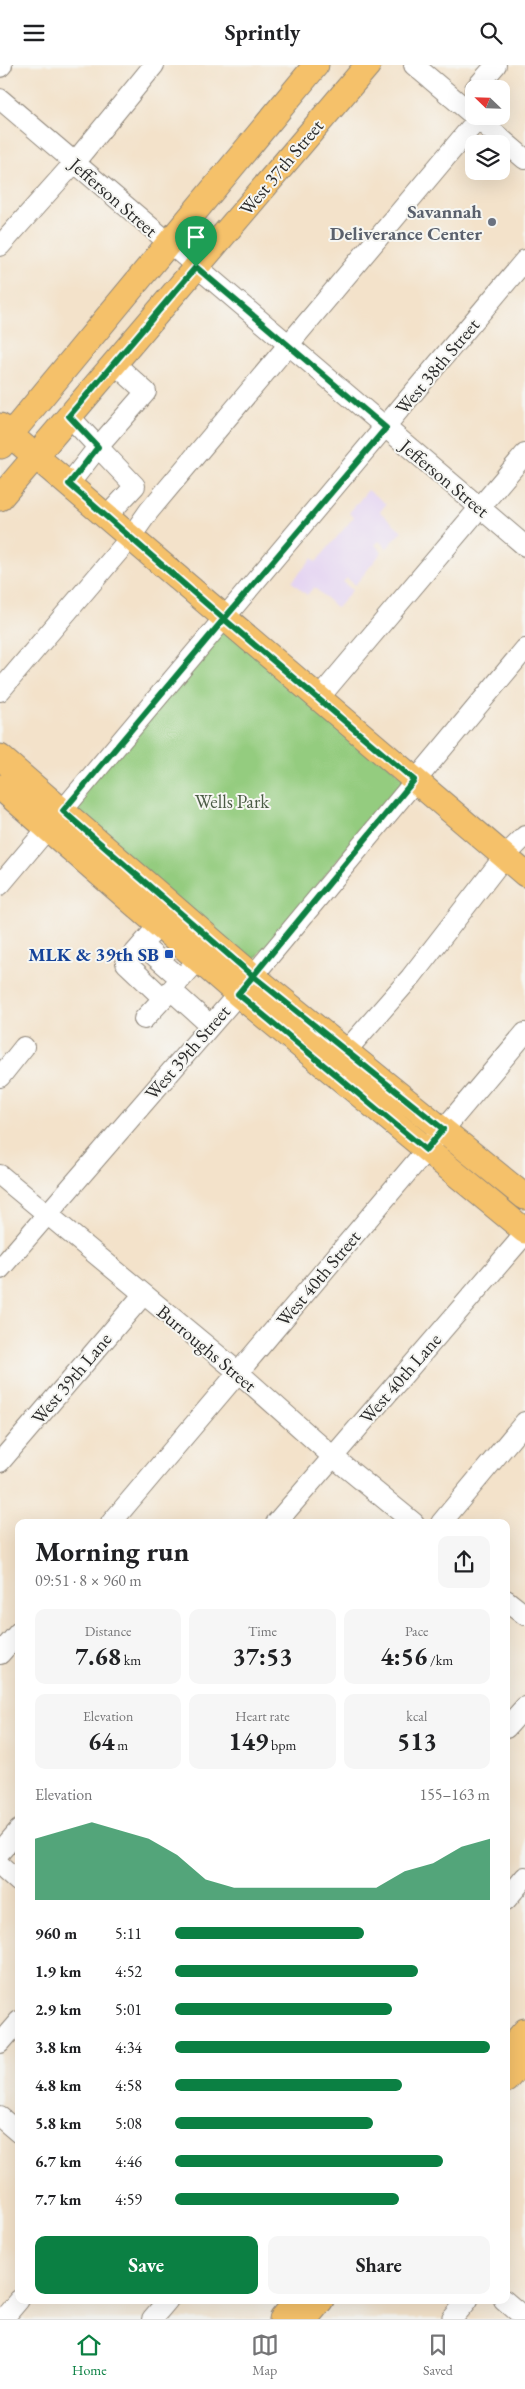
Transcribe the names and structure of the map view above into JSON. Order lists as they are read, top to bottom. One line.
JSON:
{"streets":{"main road":["West 37th Street"],"street":["Jefferson Street","West 38th Street","West 39th Street","West 40th Street","Burroughs Street","West 39th Lane","West 40th Lane"]},"crossings":[["West 37th Street","Jefferson Street"],["Jefferson Street","West 38th Street"],["West 39th Street","Burroughs Street"],["West 40th Street","Burroughs Street"],["Burroughs Street","West 39th Lane"],["Burroughs Street","West 40th Lane"]],"parks":["Wells Park"],"places":{"other":["Savannah Deliverance Center"],"transit":["MLK & 39th SB"]},"north":"top left","page":{"header":"Sprintly","heading":["Morning run","09:51 · 8 × 960 m"],"stats":[["Distance","7.68 km"],["Time","37:53"],["Pace","4:56 /km"],["Elevation","64 m"],["Heart rate","149 bpm"],["kcal","513"]],"chart":["Elevation","155–163 m"],"list":[{"name":"960 m","note":"5:11"},{"name":"1.9 km","note":"4:52"},{"name":"2.9 km","note":"5:01"},{"name":"3.8 km","note":"4:34"},{"name":"4.8 km","note":"4:58"},{"name":"5.8 km","note":"5:08"},{"name":"6.7 km","note":"4:46"},{"name":"7.7 km","note":"4:59"}],"buttons":["Save","Share"],"tabs":["Home","Map","Saved"]}}
